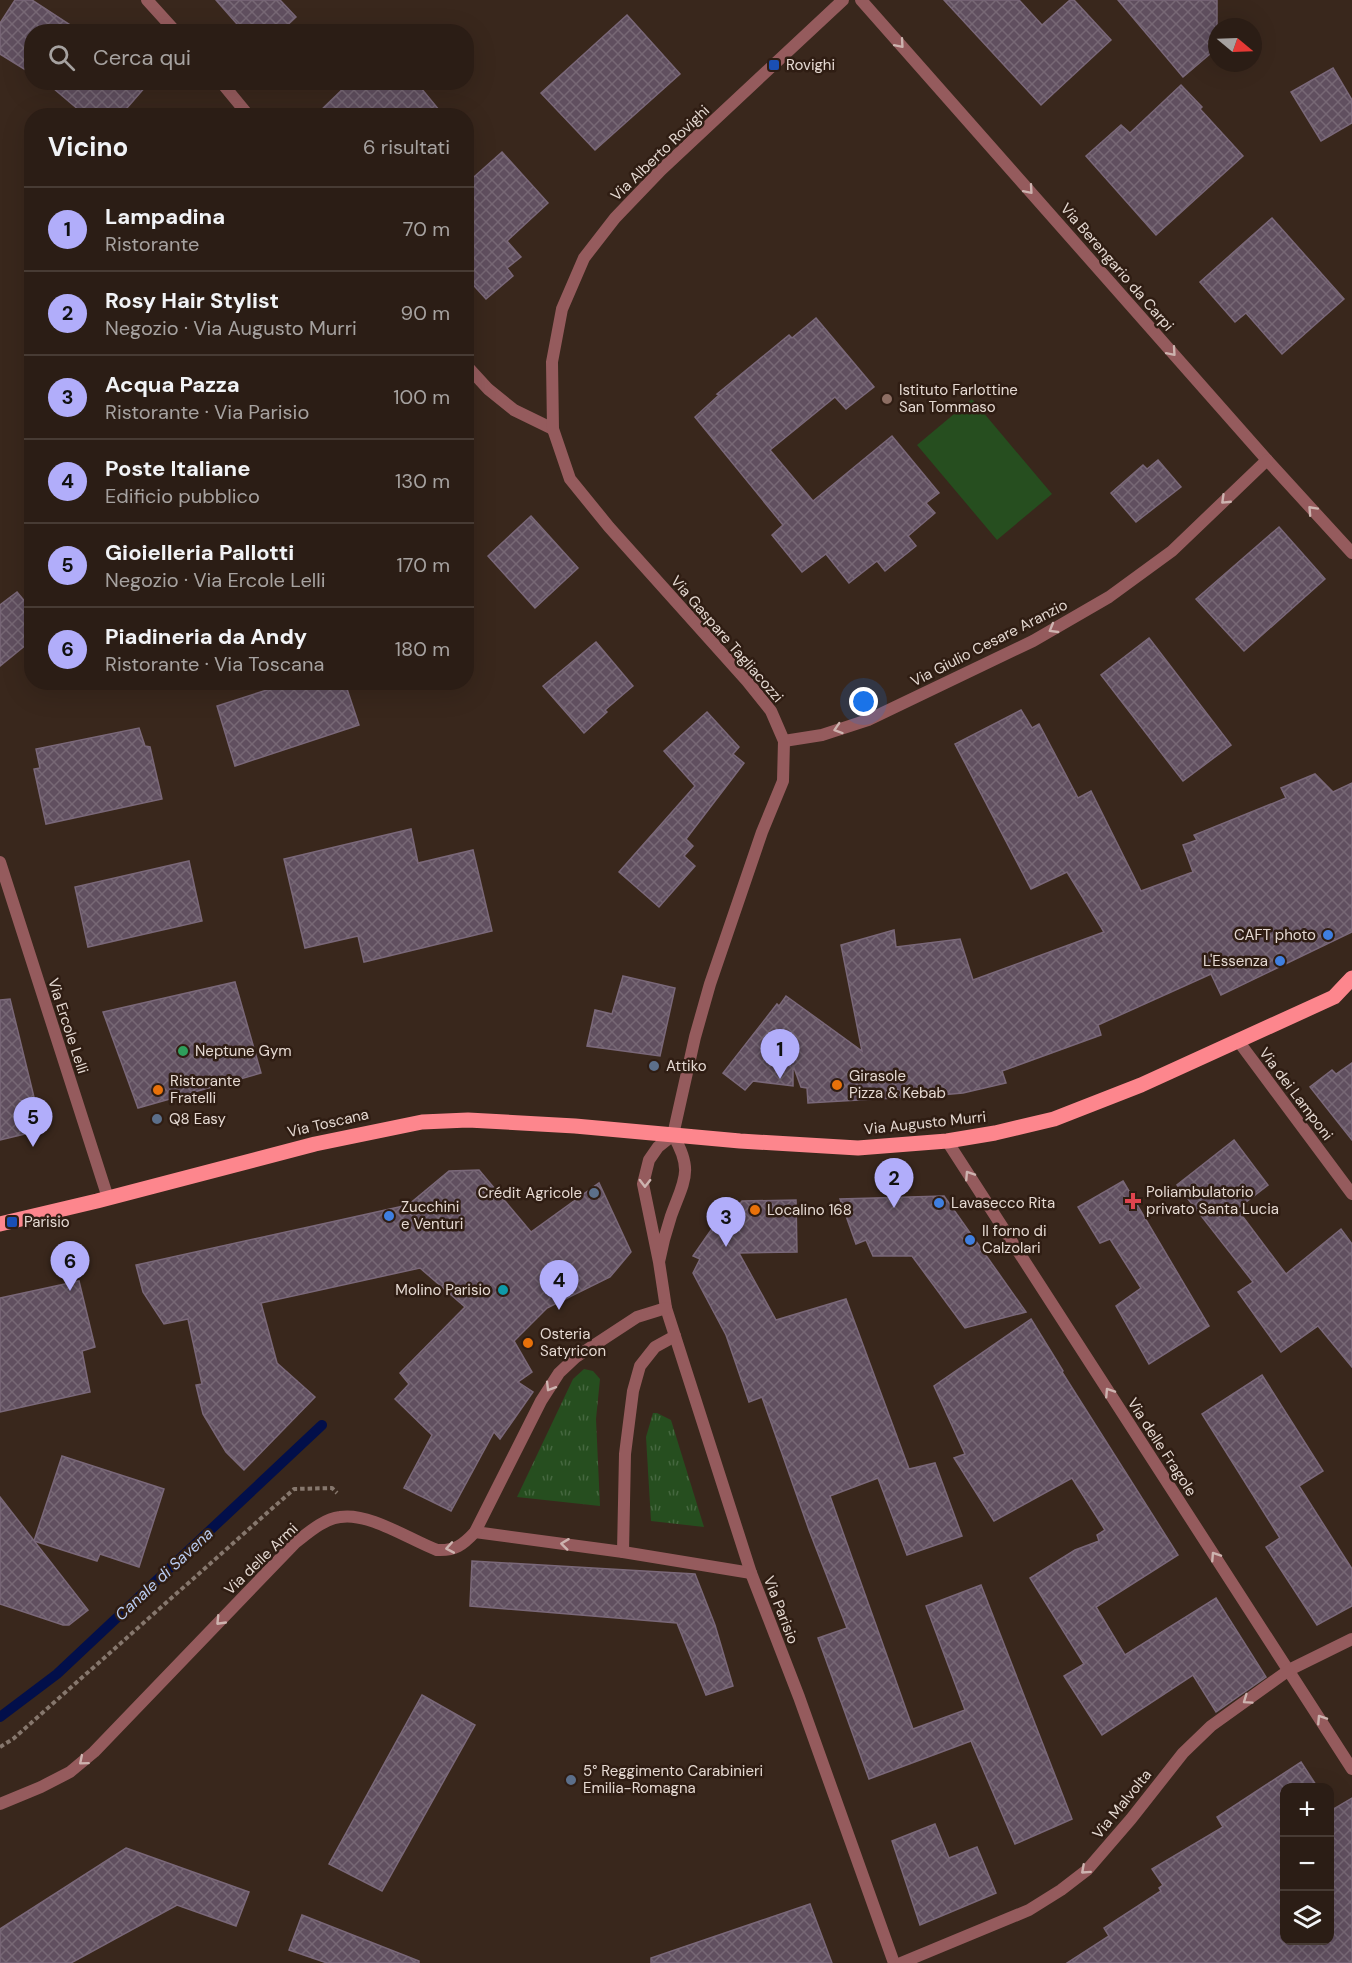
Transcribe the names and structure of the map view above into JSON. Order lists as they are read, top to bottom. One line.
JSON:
{"streets":{"main road":["Via Toscana","Via Augusto Murri"],"street":["Via Alberto Rovighi","Via Berengario da Carpi","Via Gaspare Tagliacozzi","Via Giulio Cesare Aranzio","Via Ercole Lelli","Via dei Lamponi","Via delle Fragole","Via delle Armi","Via Parisio","Via Malvolta"]},"crossings":[["Via Alberto Rovighi","Via Gaspare Tagliacozzi"],["Via Berengario da Carpi","Via Giulio Cesare Aranzio"],["Via Gaspare Tagliacozzi","Via Giulio Cesare Aranzio"],["Via Gaspare Tagliacozzi","Via Toscana"],["Via Gaspare Tagliacozzi","Via Augusto Murri"],["Via Gaspare Tagliacozzi","Via Parisio"],["Via Ercole Lelli","Via Toscana"],["Via dei Lamponi","Via Augusto Murri"],["Via Toscana","Via Augusto Murri"],["Via Toscana","Via Parisio"],["Via Augusto Murri","Via delle Fragole"],["Via Augusto Murri","Via Parisio"],["Via delle Fragole","Via Malvolta"],["Via delle Armi","Via Parisio"]],"one_way":["Via Giulio Cesare Aranzio","Via delle Fragole","Via delle Armi","Via Malvolta"],"water":["Canale di Savena"],"places":{"transit":["Rovighi","Parisio"],"other":["Istituto Farlottine San Tommaso","CAFT photo","L'Essenza","Neptune Gym","Attiko","Girasole Pizza & Kebab","Ristorante Fratelli","Q8 Easy","Crédit Agricole","Lavasecco Rita","Localino 168","Zucchini e Venturi","Il forno di Calzolari","Molino Parisio","Osteria Satyricon","5° Reggimento Carabinieri Emilia-Romagna"],"health":["Poliambulatorio privato Santa Lucia"]},"north":"right","page":{"search":"Cerca qui","heading":["Vicino","6 risultati"],"list":[{"mark":"1","name":"Lampadina","note":"Ristorante","value":"70 m"},{"mark":"2","name":"Rosy Hair Stylist","note":"Negozio · Via Augusto Murri","value":"90 m"},{"mark":"3","name":"Acqua Pazza","note":"Ristorante · Via Parisio","value":"100 m"},{"mark":"4","name":"Poste Italiane","note":"Edificio pubblico","value":"130 m"},{"mark":"5","name":"Gioielleria Pallotti","note":"Negozio · Via Ercole Lelli","value":"170 m"},{"mark":"6","name":"Piadineria da Andy","note":"Ristorante · Via Toscana","value":"180 m"}],"pins":["1","5","2","3","6","4"],"map_buttons":["+","−"]}}
